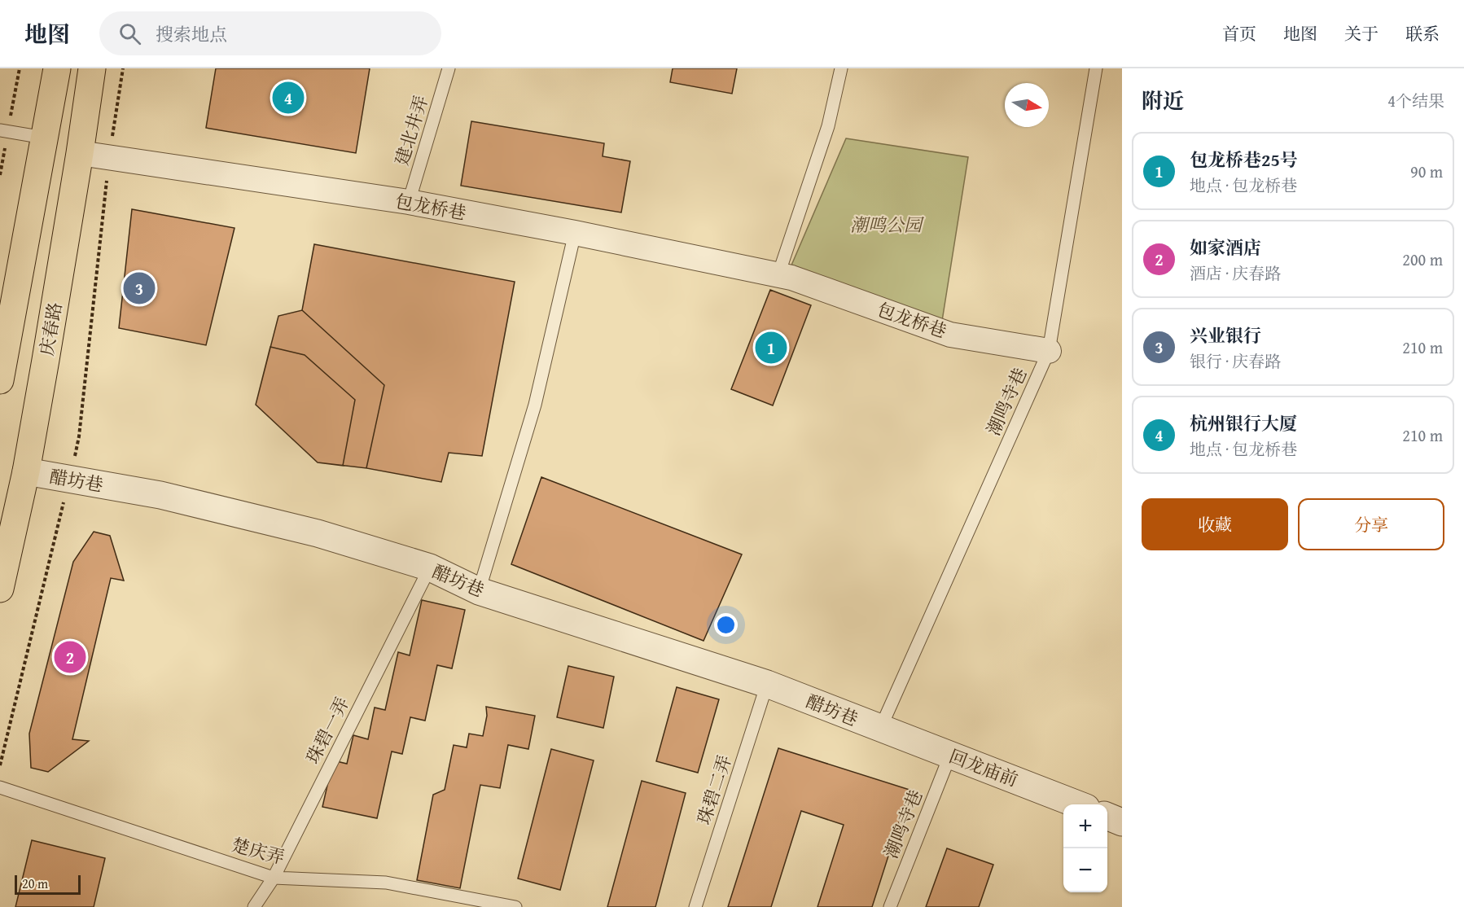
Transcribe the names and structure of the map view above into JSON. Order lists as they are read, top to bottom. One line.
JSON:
{"streets":{"main road":["庆春路"],"street":["包龙桥巷","醋坊巷","回龙庙前"],"lane":["建北井弄","潮鸣寺巷","珠碧一弄","珠碧二弄","楚庆弄"]},"crossings":[["建北井弄","包龙桥巷"],["包龙桥巷","庆春路"],["包龙桥巷","潮鸣寺巷"],["庆春路","醋坊巷"],["潮鸣寺巷","醋坊巷"],["潮鸣寺巷","回龙庙前"],["醋坊巷","珠碧一弄"],["醋坊巷","回龙庙前"],["醋坊巷","珠碧二弄"],["珠碧一弄","楚庆弄"]],"parks":["潮鸣公园"],"scale_bar":"20 m","north":"right","page":{"header":"地图","search":"搜索地点","nav":["首页","地图","关于","联系"],"heading":["附近","4个结果"],"pins":["4","3","1","2"],"list":[{"mark":"1","name":"包龙桥巷25号","note":"地点 · 包龙桥巷","value":"90 m"},{"mark":"2","name":"如家酒店","note":"酒店 · 庆春路","value":"200 m"},{"mark":"3","name":"兴业银行","note":"银行 · 庆春路","value":"210 m"},{"mark":"4","name":"杭州银行大厦","note":"地点 · 包龙桥巷","value":"210 m"}],"buttons":["收藏","分享"],"map_buttons":["+","−"],"scale":"20 m"}}
